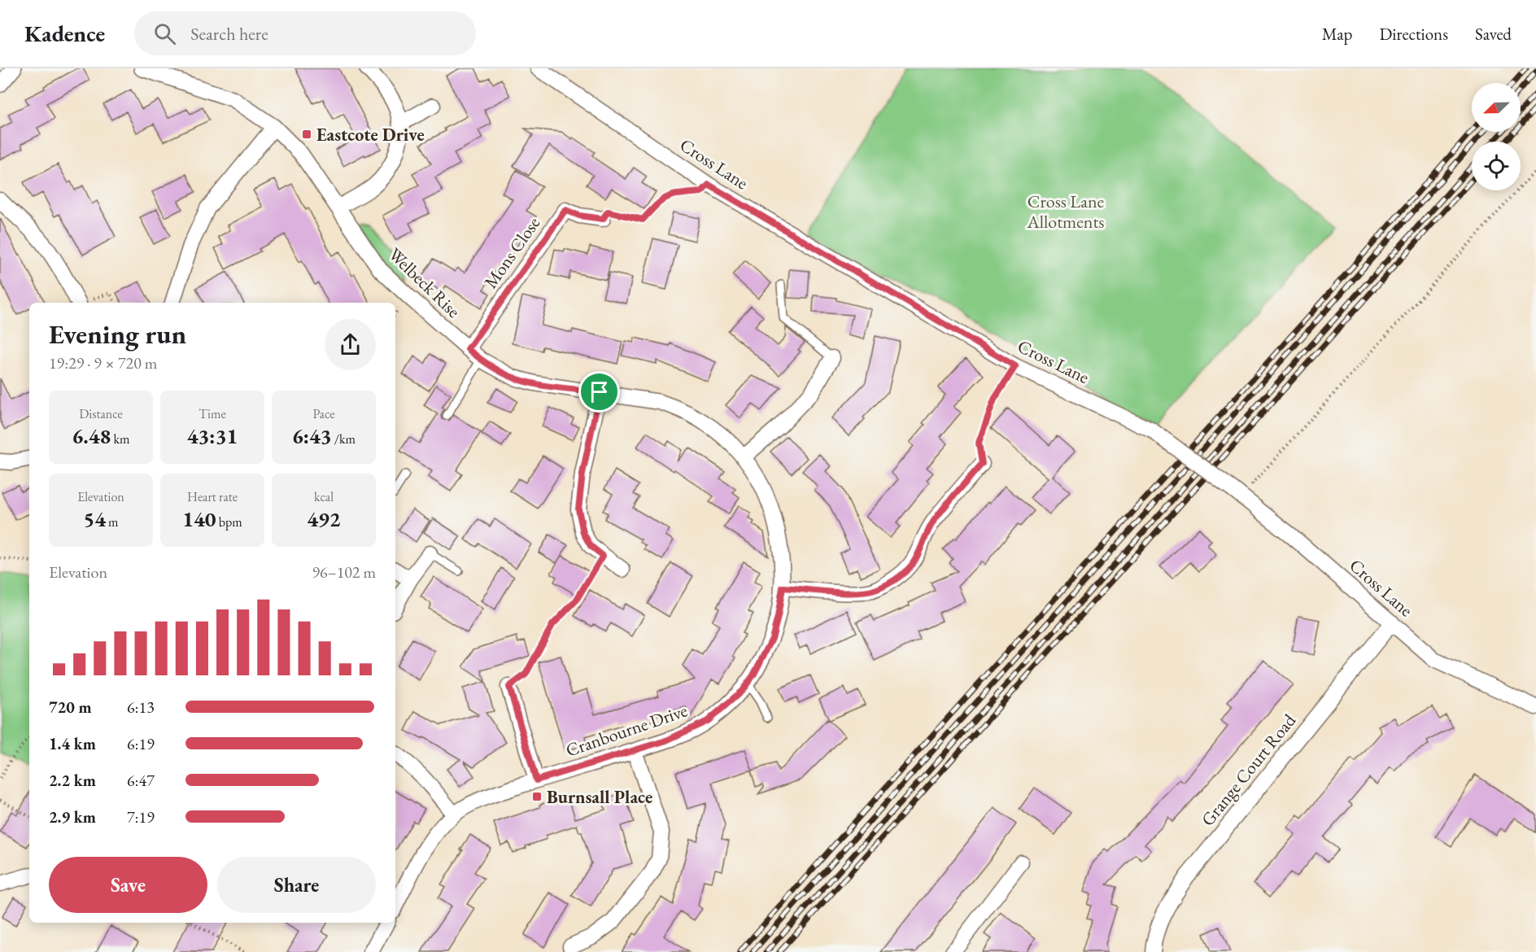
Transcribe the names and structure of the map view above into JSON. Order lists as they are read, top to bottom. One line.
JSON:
{"streets":{"street":["Cross Lane","Mons Close","Welbeck Rise","Cranbourne Drive","Grange Court Road"]},"crossings":[["Cross Lane","Grange Court Road"],["Mons Close","Welbeck Rise"],["Welbeck Rise","Cranbourne Drive"]],"parks":["Cross Lane Allotments"],"places":{"transit":["Eastcote Drive","Burnsall Place"]},"north":"bottom left","page":{"header":"Kadence","search":"Search here","nav":["Map","Directions","Saved"],"heading":["Evening run","19:29 · 9 × 720 m"],"stats":[["Distance","6.48 km"],["Time","43:31"],["Pace","6:43 /km"],["Elevation","54 m"],["Heart rate","140 bpm"],["kcal","492"]],"chart":["Elevation","96–102 m"],"list":[{"name":"720 m","note":"6:13"},{"name":"1.4 km","note":"6:19"},{"name":"2.2 km","note":"6:47"},{"name":"2.9 km","note":"7:19"}],"buttons":["Save","Share"]}}
